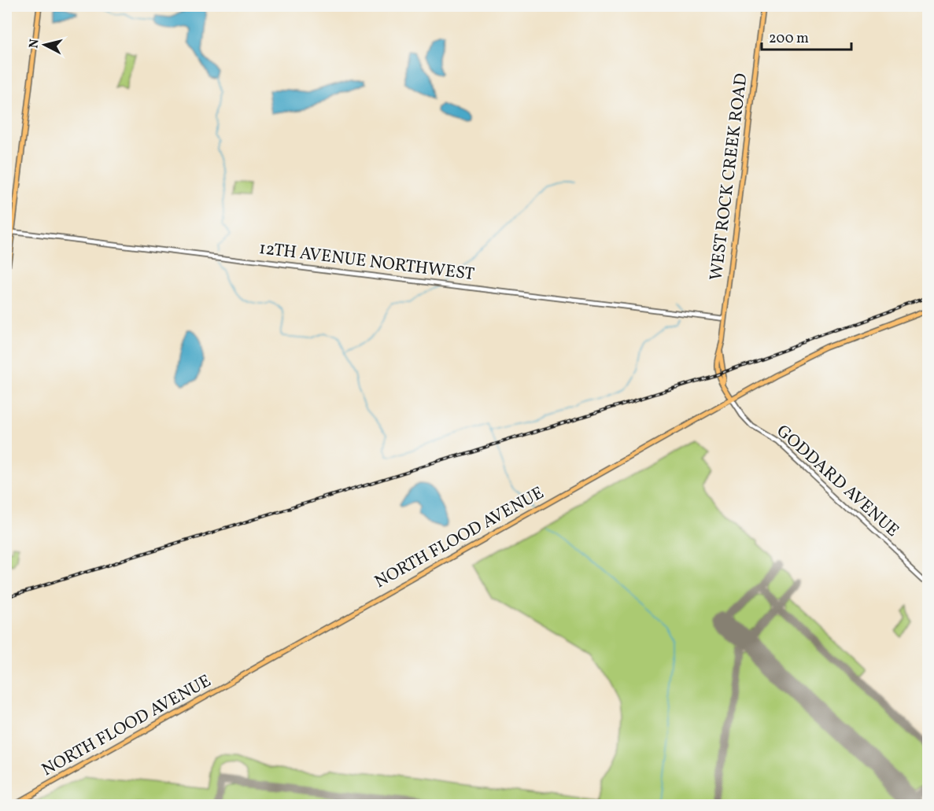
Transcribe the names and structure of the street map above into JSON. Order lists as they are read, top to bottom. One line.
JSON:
{"streets":{"main road":["WEST ROCK CREEK ROAD","NORTH FLOOD AVENUE"],"street":["12TH AVENUE NORTHWEST","GODDARD AVENUE"]},"crossings":[["WEST ROCK CREEK ROAD","12TH AVENUE NORTHWEST"],["WEST ROCK CREEK ROAD","GODDARD AVENUE"],["WEST ROCK CREEK ROAD","NORTH FLOOD AVENUE"],["GODDARD AVENUE","NORTH FLOOD AVENUE"]],"scale_bar":"200 m","north":"left"}
